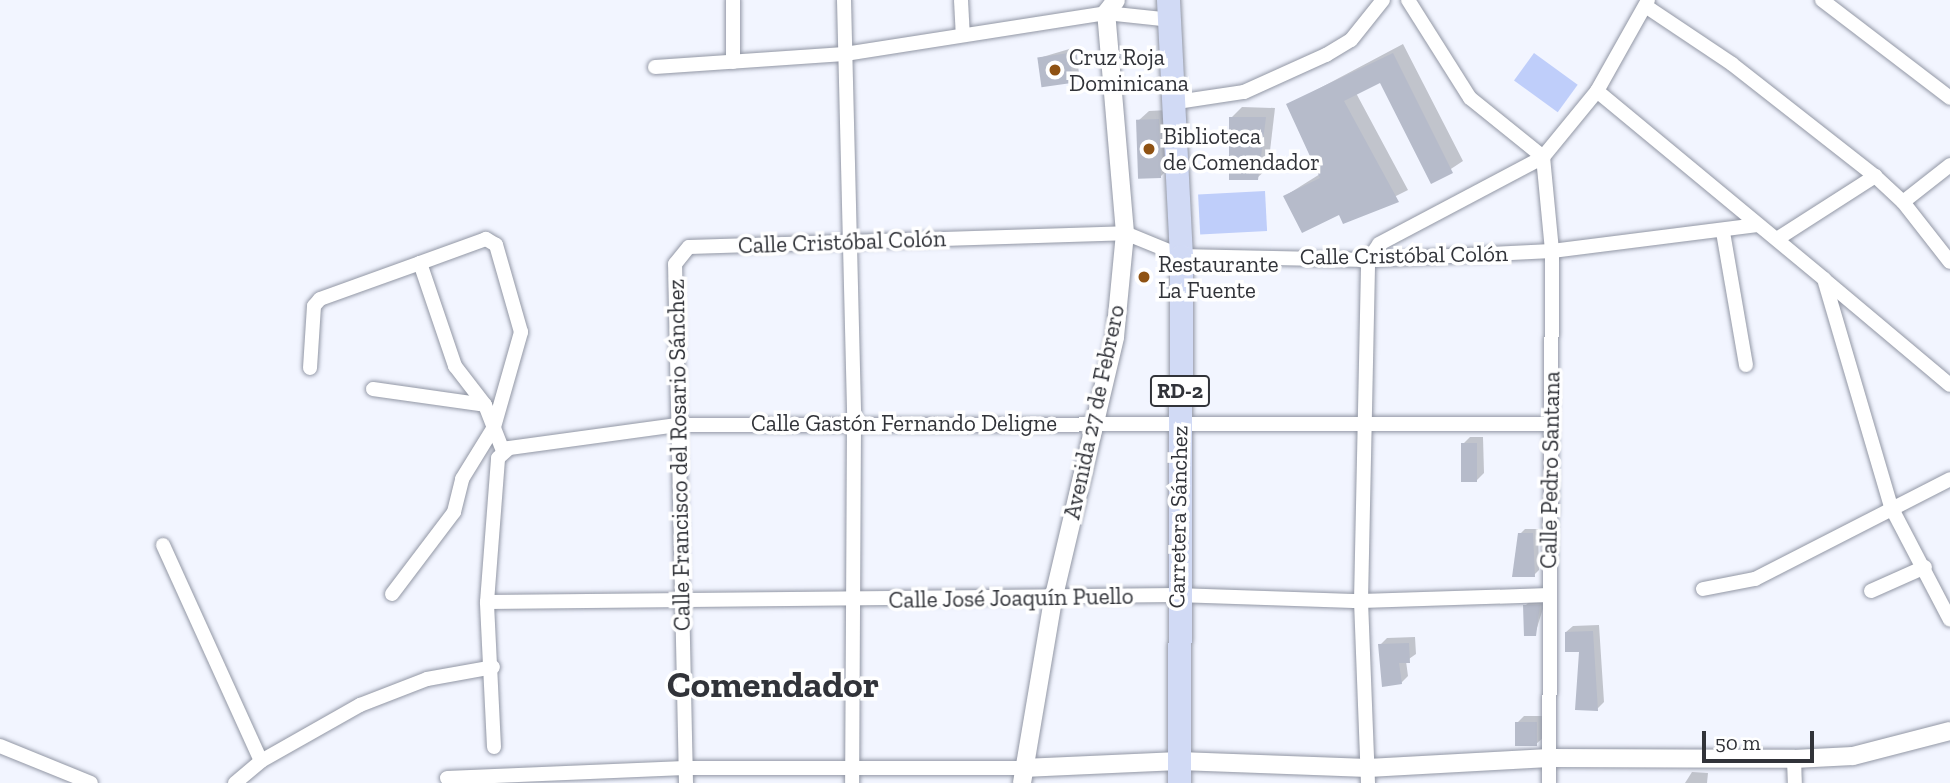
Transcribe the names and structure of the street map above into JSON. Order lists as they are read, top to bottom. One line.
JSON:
{"streets":{"main road":["RD-2","Carretera Sánchez"],"street":["Calle Cristóbal Colón","Avenida 27 de Febrero","Calle Gastón Fernando Deligne","Calle Francisco del Rosario Sánchez","Calle Pedro Santana","Calle José Joaquín Puello"]},"crossings":[["Calle Cristóbal Colón","Avenida 27 de Febrero"],["Calle Cristóbal Colón","Calle Francisco del Rosario Sánchez"],["Calle Cristóbal Colón","Calle Pedro Santana"],["Calle Cristóbal Colón","Carretera Sánchez"],["Avenida 27 de Febrero","Calle Gastón Fernando Deligne"],["Avenida 27 de Febrero","Calle José Joaquín Puello"],["Calle Gastón Fernando Deligne","Calle Francisco del Rosario Sánchez"],["Calle Gastón Fernando Deligne","Calle Pedro Santana"],["Calle Gastón Fernando Deligne","Carretera Sánchez"],["Calle Francisco del Rosario Sánchez","Calle José Joaquín Puello"],["Calle Pedro Santana","Calle José Joaquín Puello"],["Carretera Sánchez","Calle José Joaquín Puello"]],"districts":["Comendador"],"places":["Cruz Roja Dominicana","Biblioteca de Comendador","Restaurante La Fuente"],"scale_bar":"50 m"}
